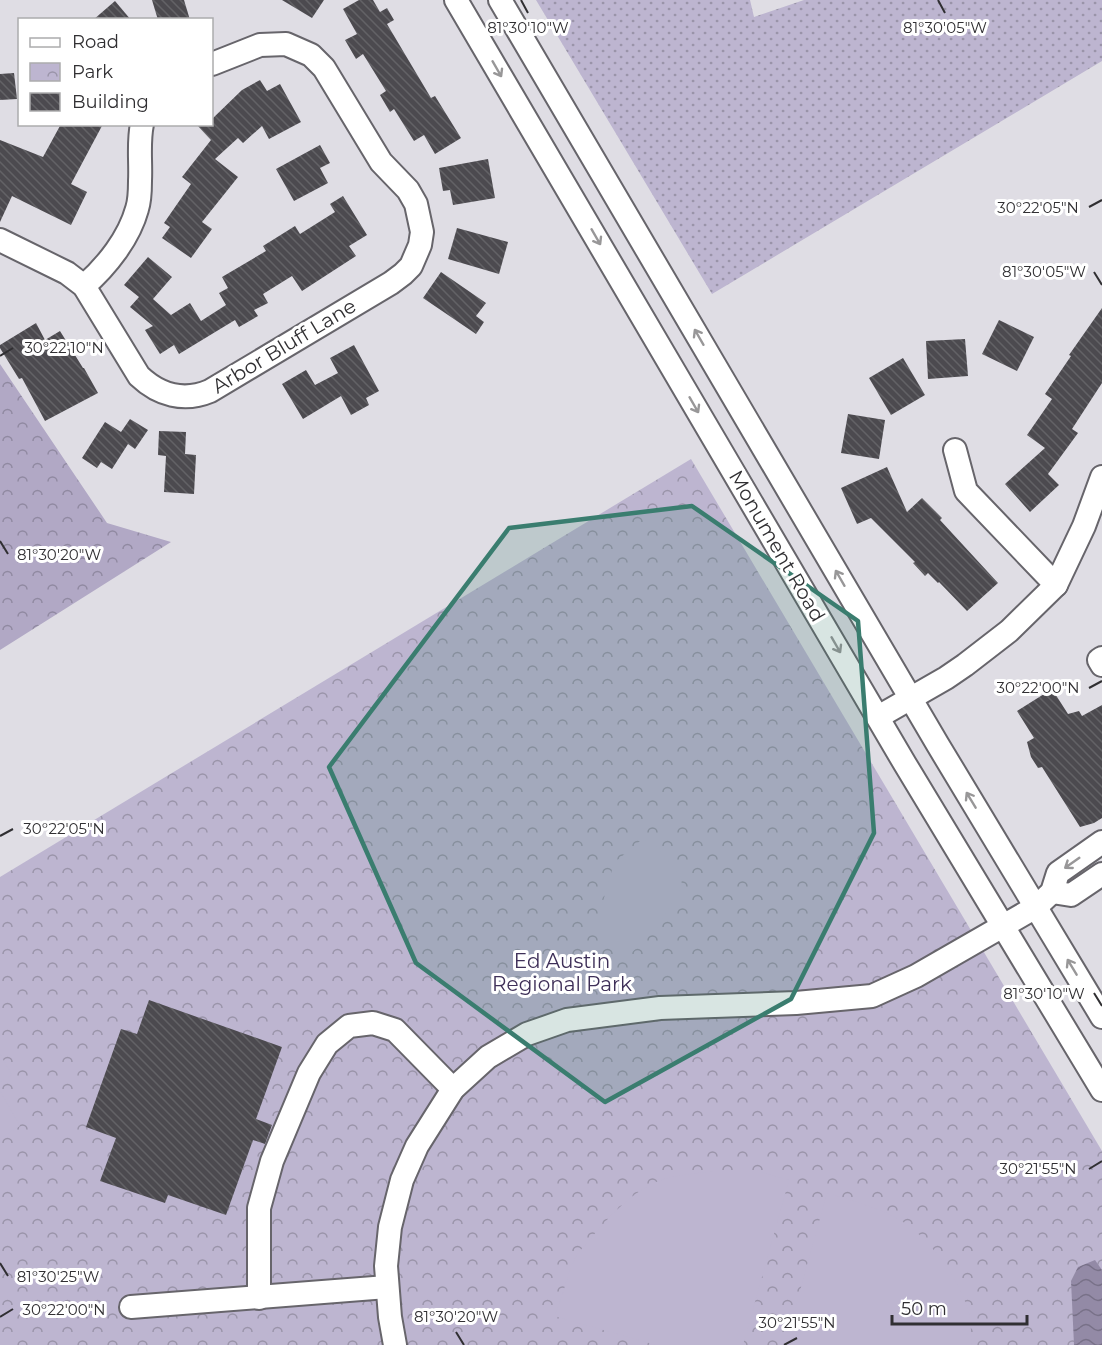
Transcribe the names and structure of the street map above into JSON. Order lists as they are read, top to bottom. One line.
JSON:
{"streets":{"street":["Arbor Bluff Lane","Monument Road"]},"parks":["Ed Austin Regional Park"],"legend":["Road","Park","Building"],"scale_bar":"50 m","coordinates":["81°30'10\"W","81°30'05\"W","30°22'05\"N","30°22'10\"N","81°30'20\"W","30°22'00\"N","30°21'55\"N","81°30'25\"W"]}
